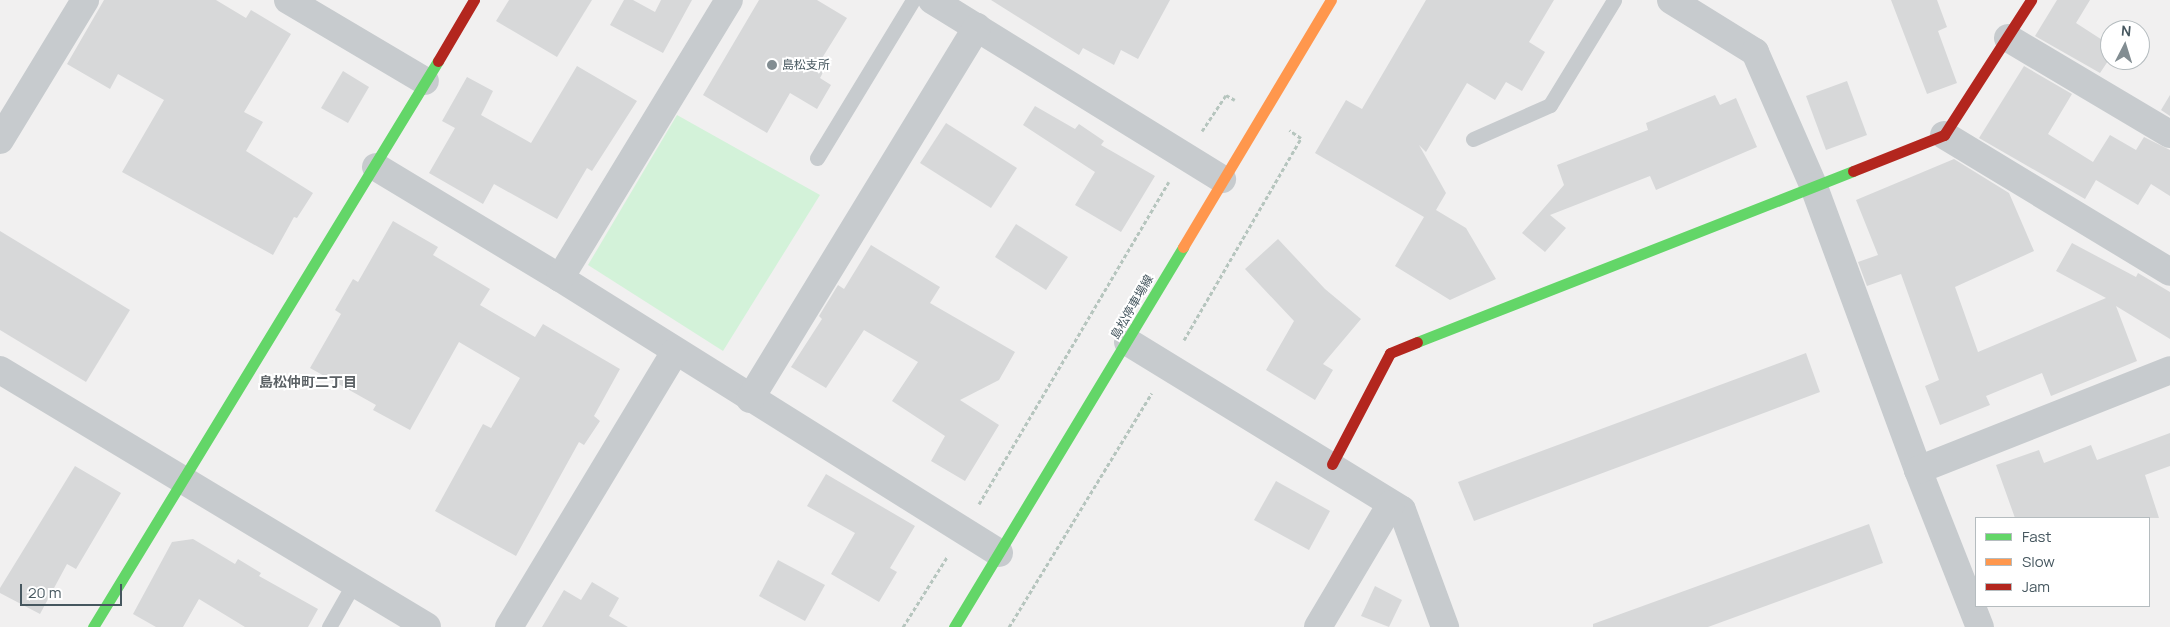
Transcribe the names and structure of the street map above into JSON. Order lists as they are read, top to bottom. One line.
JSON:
{"streets":{"street":["島松停車場線"]},"districts":["島松仲町二丁目"],"places":["島松支所"],"legend":["Fast","Slow","Jam"],"scale_bar":"20 m","north":"top"}
